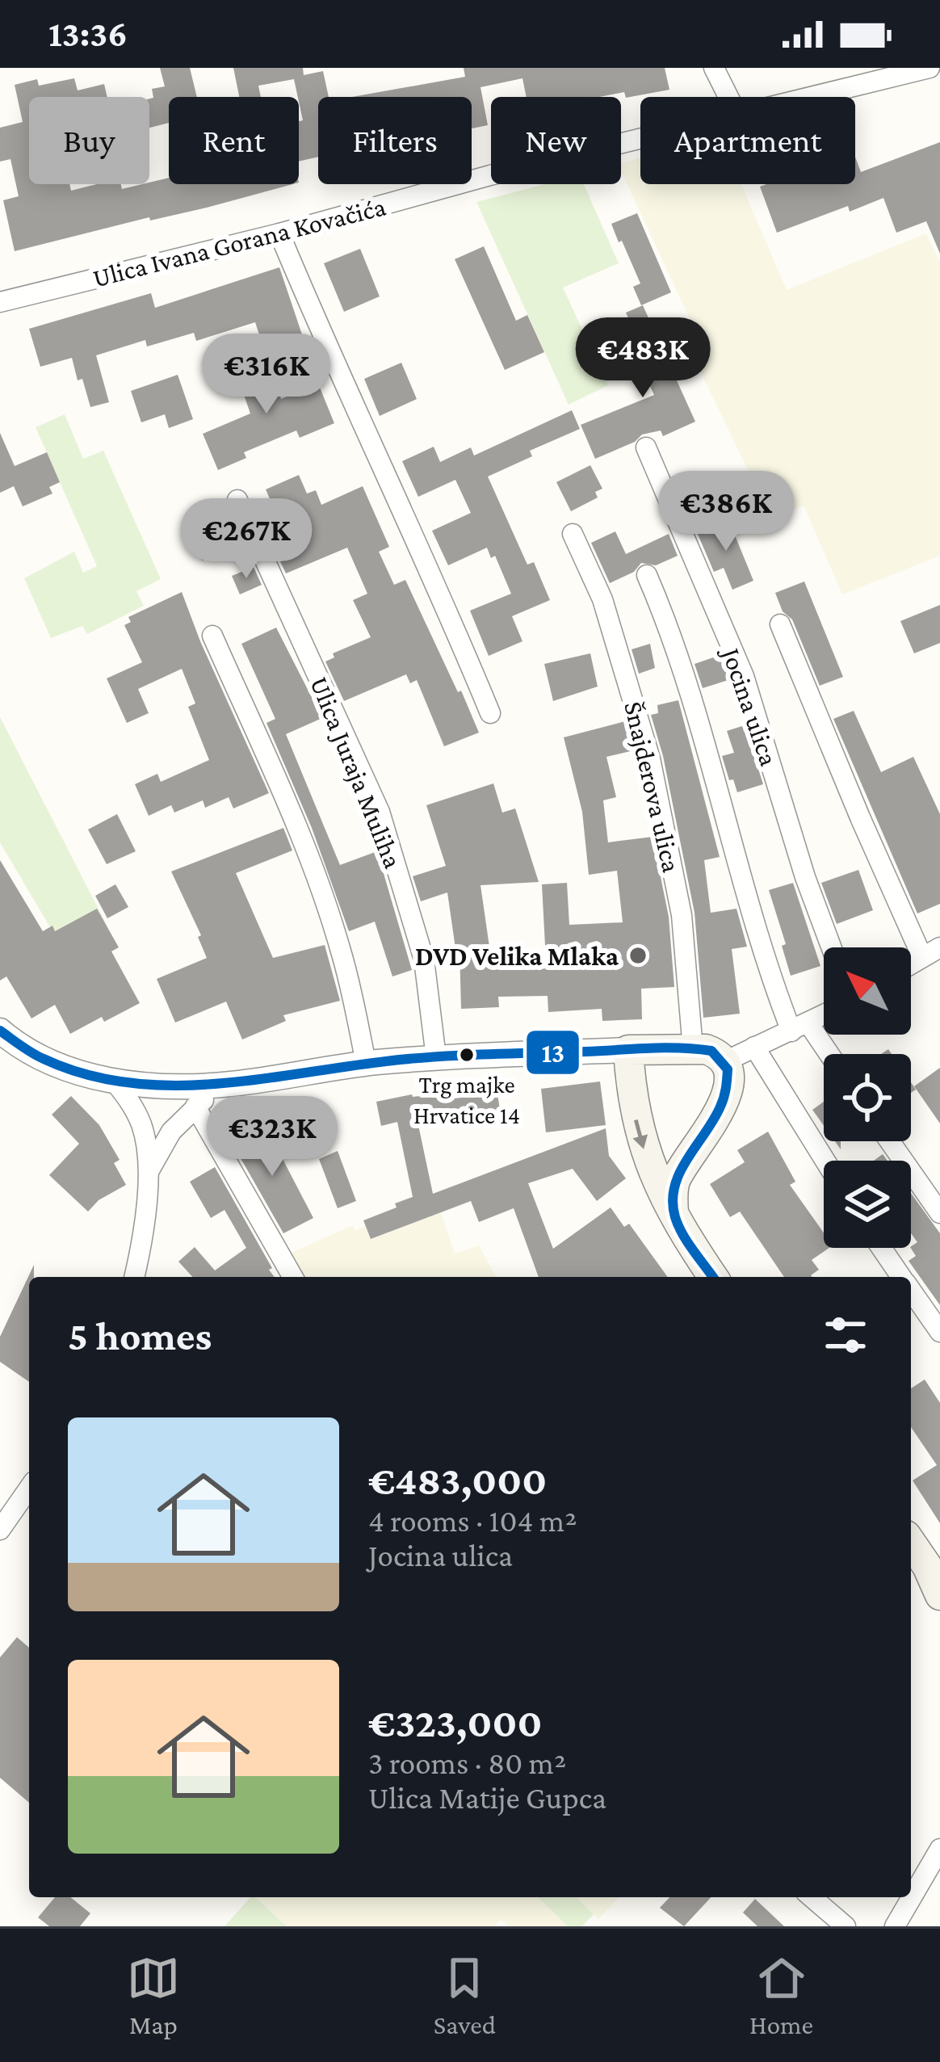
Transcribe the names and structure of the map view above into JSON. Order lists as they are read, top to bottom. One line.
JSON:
{"streets":{"street":["Ulica Ivana Gorana Kovačića","Jocina ulica","Ulica Juraja Muliha","Šnajderova ulica"]},"places":["DVD Velika Mlaka","Trg majke Hrvatice 14"],"lines":["transit line 13"],"north":"top left","page":{"status":"13:36","chip":["Buy","Rent","Filters","New","Apartment"],"price":["€483K","€316K","€386K","€267K","€323K"],"heading":"5 homes","list":[{"name":"€483,000","note":"4 rooms · 104 m² · Jocina ulica"},{"name":"€323,000","note":"3 rooms · 80 m² · Ulica Matije Gupca"}],"tabs":["Map","Saved","Home"]}}
